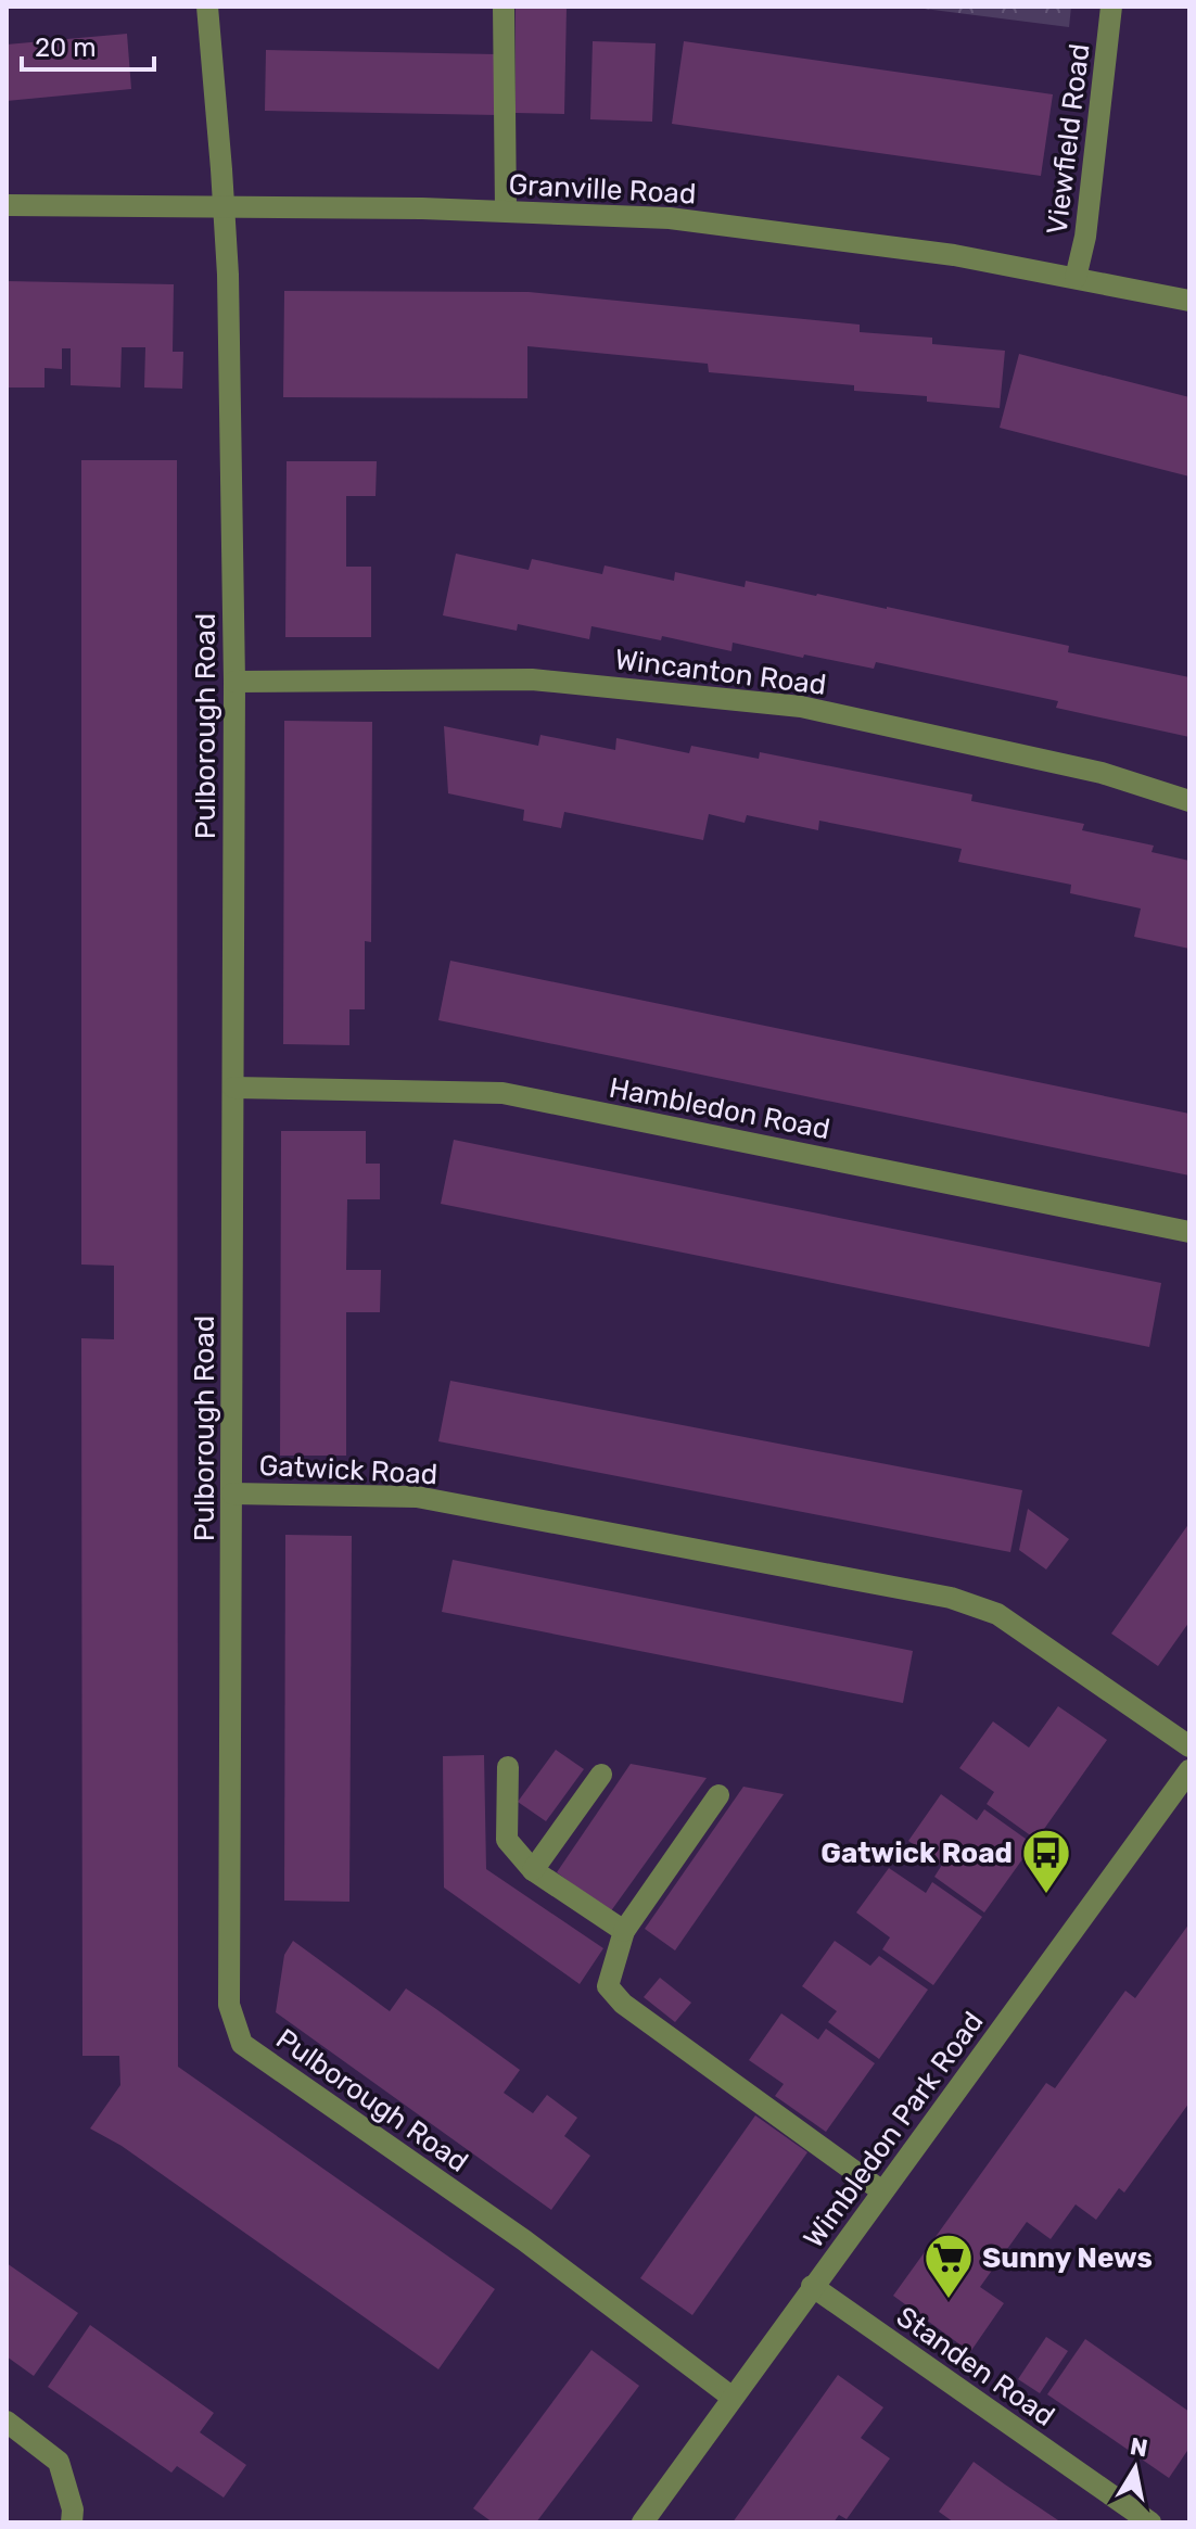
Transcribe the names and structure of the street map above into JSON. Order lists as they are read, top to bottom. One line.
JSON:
{"streets":{"street":["Viewfield Road","Granville Road","Wincanton Road","Pulborough Road","Hambledon Road","Gatwick Road","Wimbledon Park Road","Standen Road"]},"crossings":[["Viewfield Road","Granville Road"],["Granville Road","Pulborough Road"],["Wincanton Road","Pulborough Road"],["Pulborough Road","Hambledon Road"],["Pulborough Road","Gatwick Road"],["Pulborough Road","Wimbledon Park Road"],["Wimbledon Park Road","Standen Road"]],"places":{"bus stop":["Gatwick Road"],"supermarket":["Sunny News"]},"scale_bar":"20 m","north":"top"}
